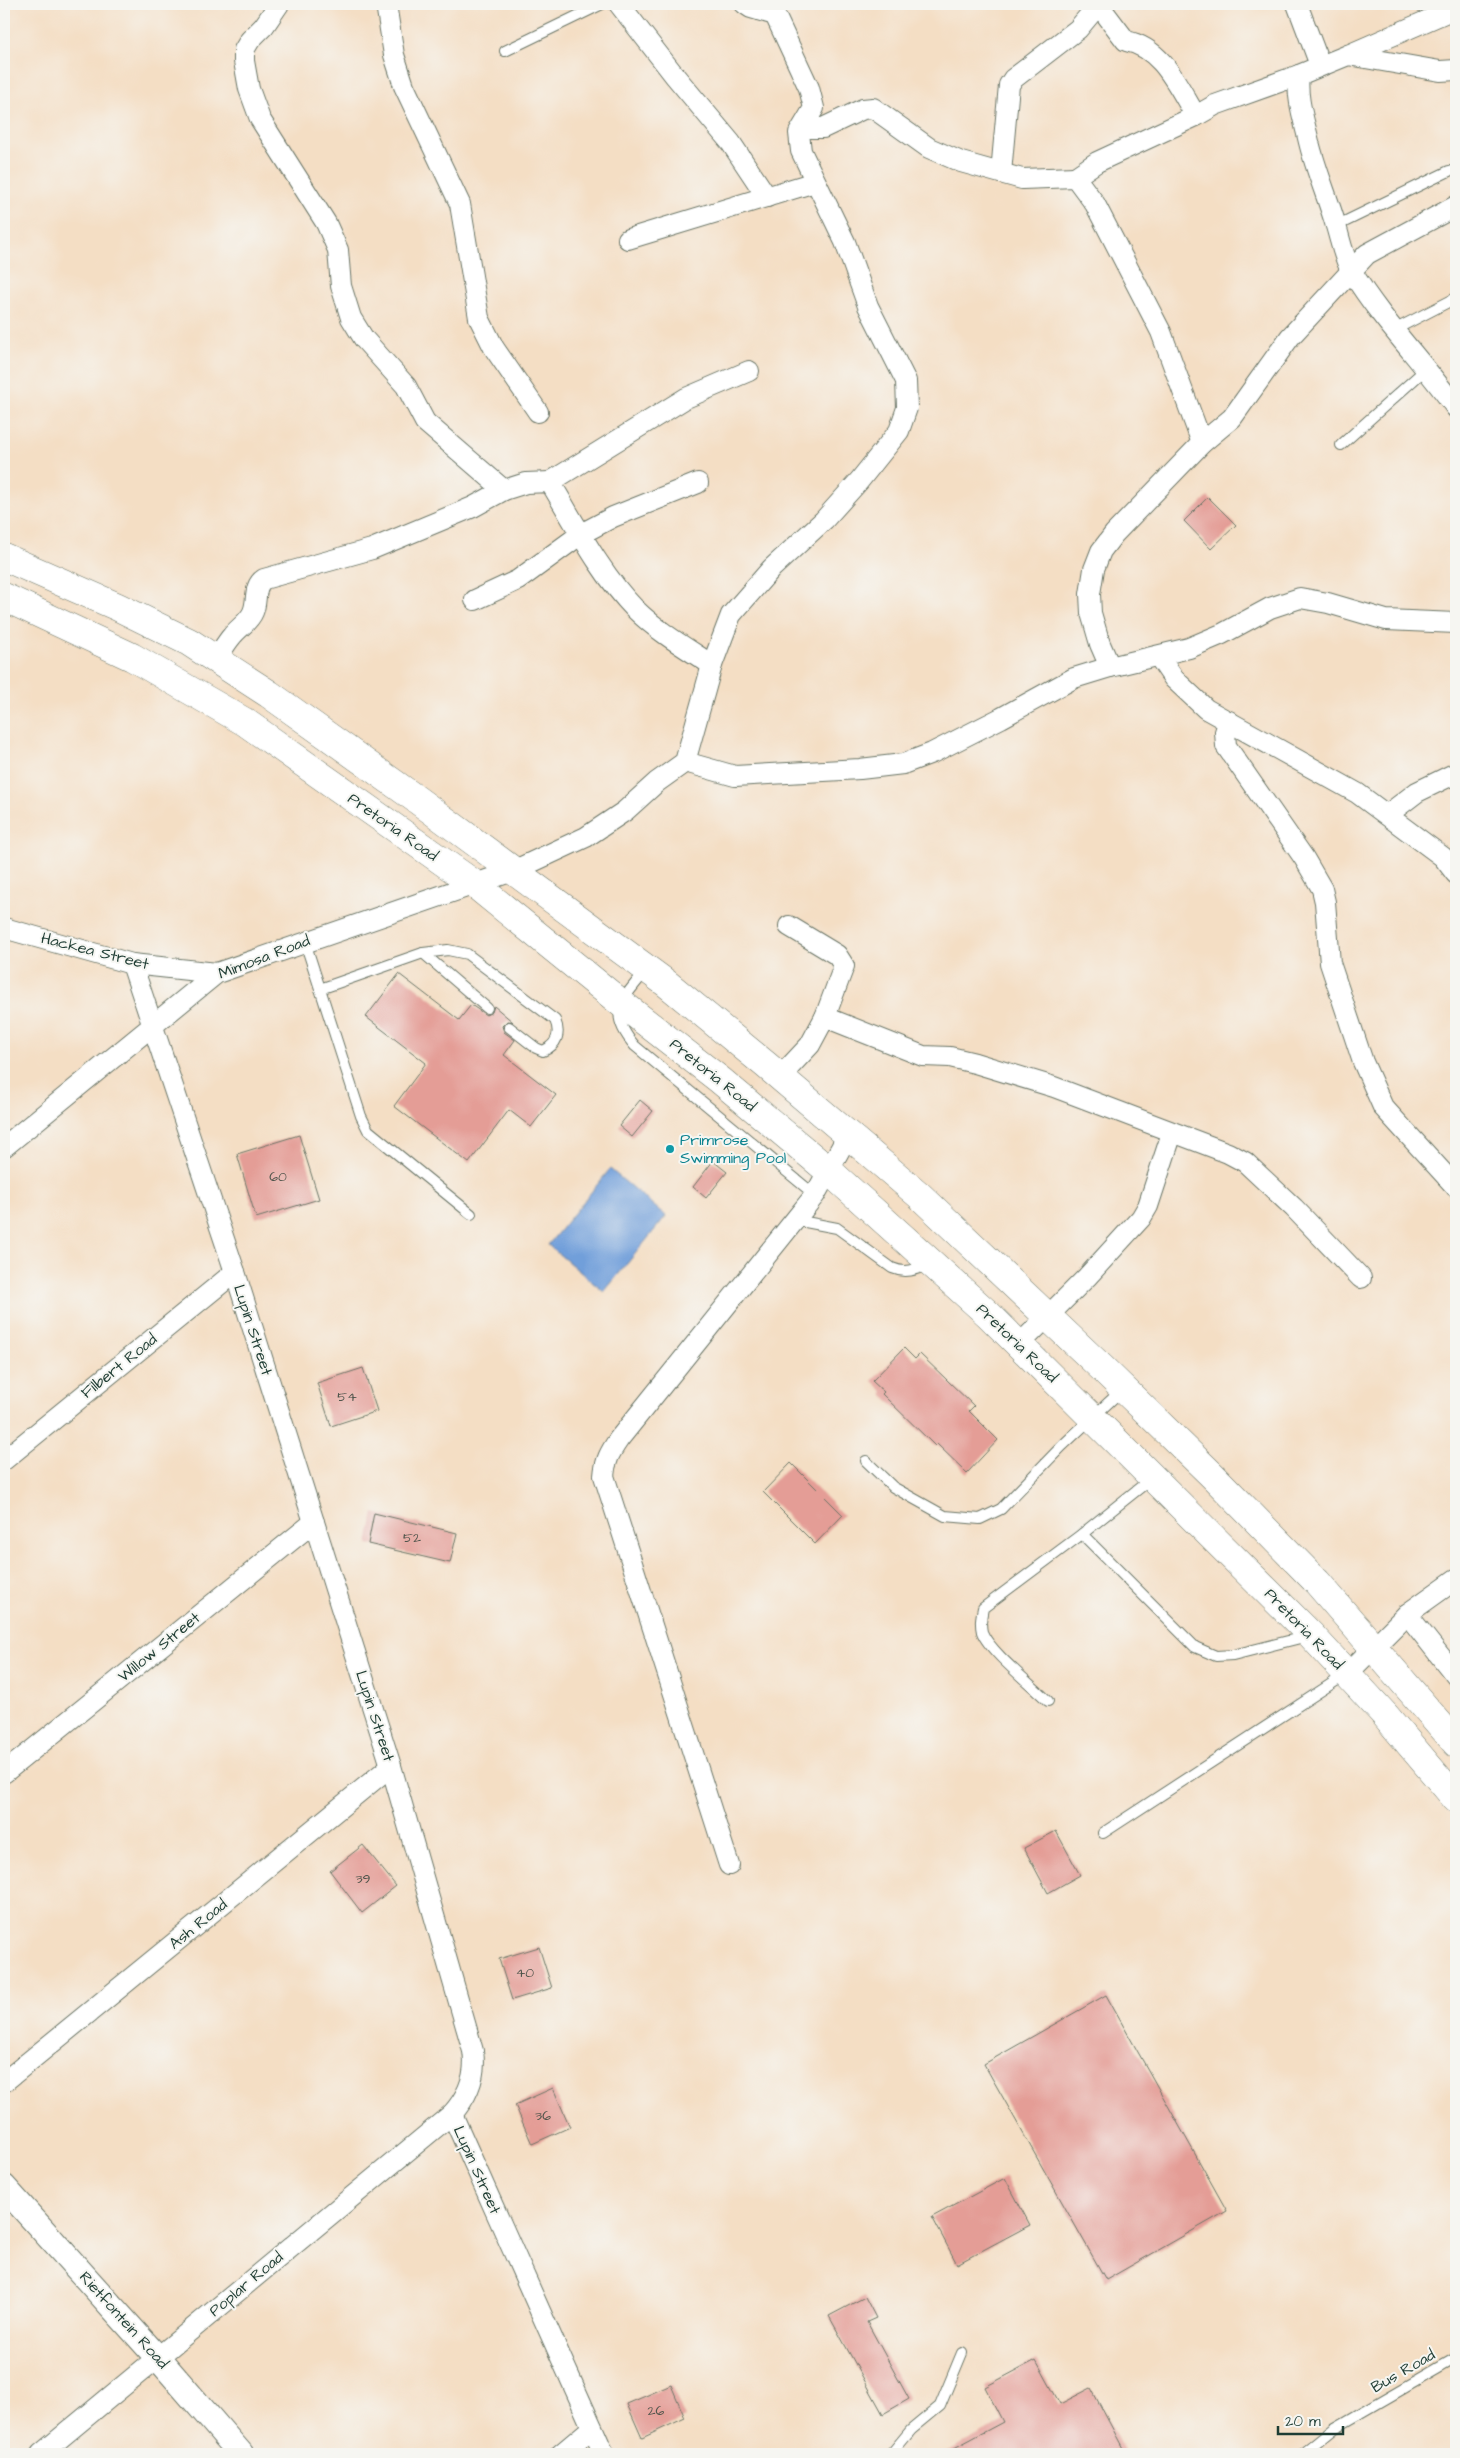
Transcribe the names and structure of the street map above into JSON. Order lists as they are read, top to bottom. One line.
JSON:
{"streets":{"main road":["Pretoria Road"],"street":["Hackea Street","Mimosa Road","Lupin Street","Filbert Road","Willow Street","Ash Road","Poplar Road","Rietfontein Road"],"lane":["Bus Road"]},"crossings":[["Pretoria Road","Mimosa Road"],["Hackea Street","Mimosa Road"],["Hackea Street","Lupin Street"],["Mimosa Road","Lupin Street"],["Lupin Street","Filbert Road"],["Lupin Street","Willow Street"],["Lupin Street","Ash Road"],["Lupin Street","Poplar Road"],["Poplar Road","Rietfontein Road"]],"places":["Primrose Swimming Pool"],"house_numbers":["60","54","52","39","40","36","26"],"scale_bar":"20 m"}
